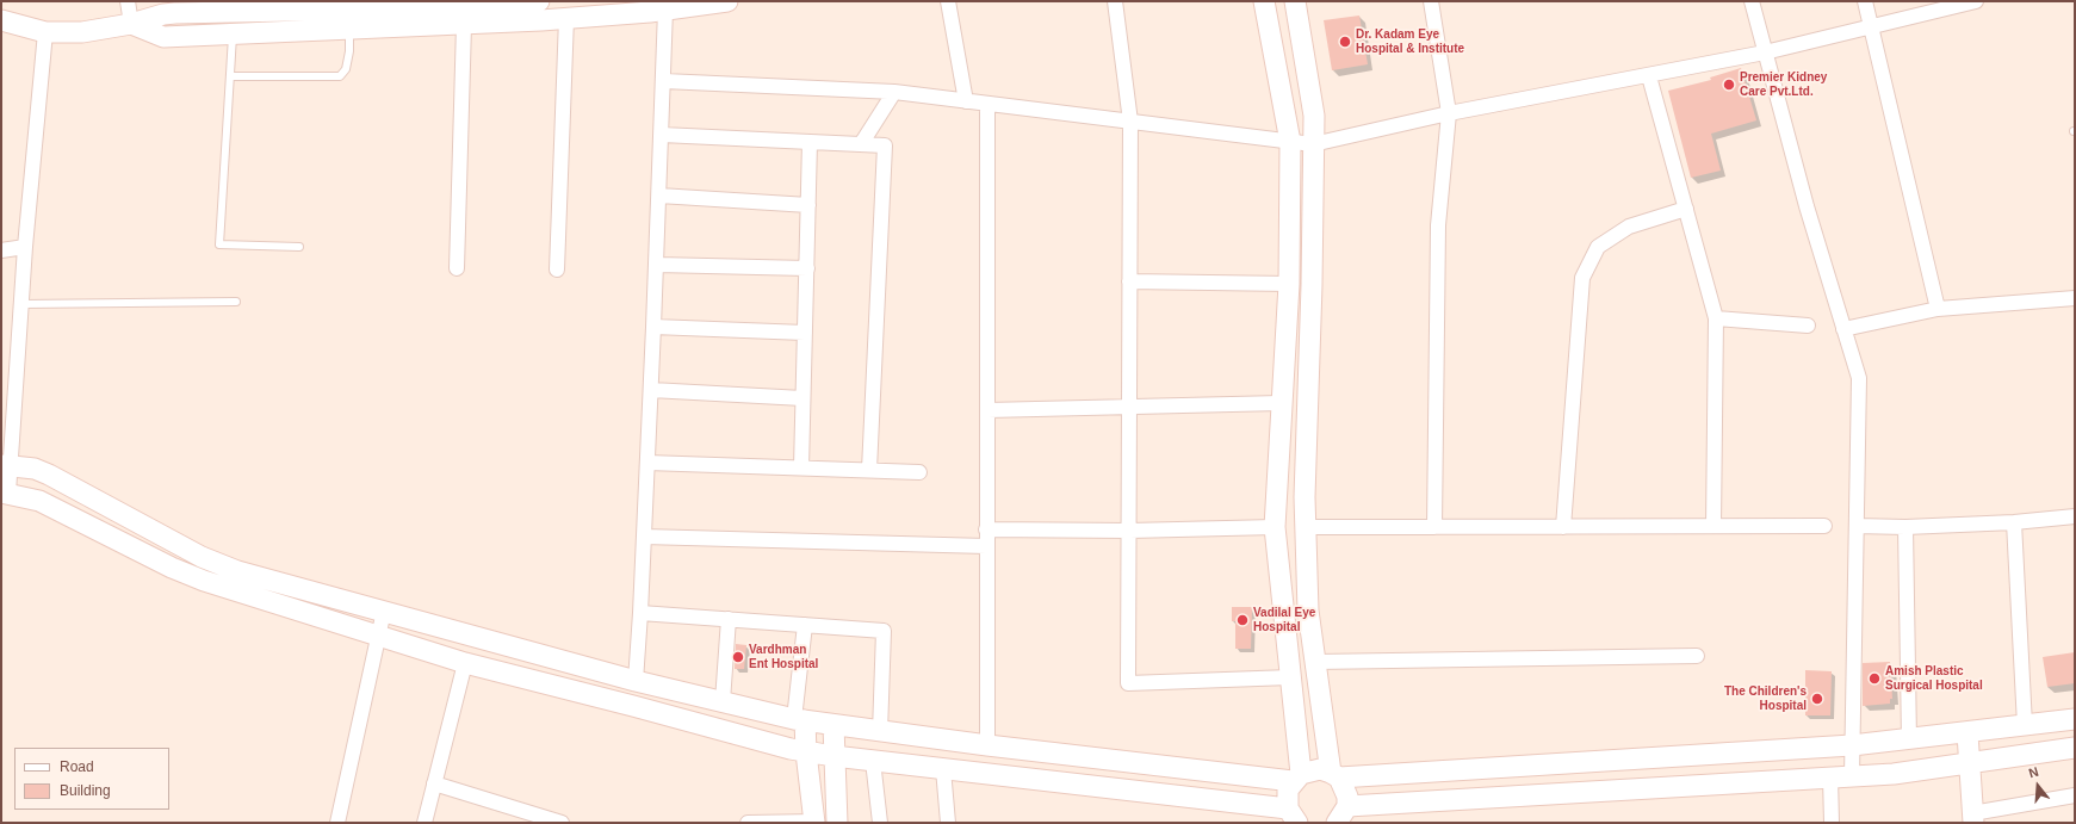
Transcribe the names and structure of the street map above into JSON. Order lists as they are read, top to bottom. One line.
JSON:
{"places":["Dr. Kadam Eye Hospital & Institute","Premier Kidney Care Pvt.Ltd.","Vadilal Eye Hospital","Vardhman Ent Hospital","Amish Plastic Surgical Hospital","The Children's Hospital"],"legend":["Road","Building"],"north":"top"}
